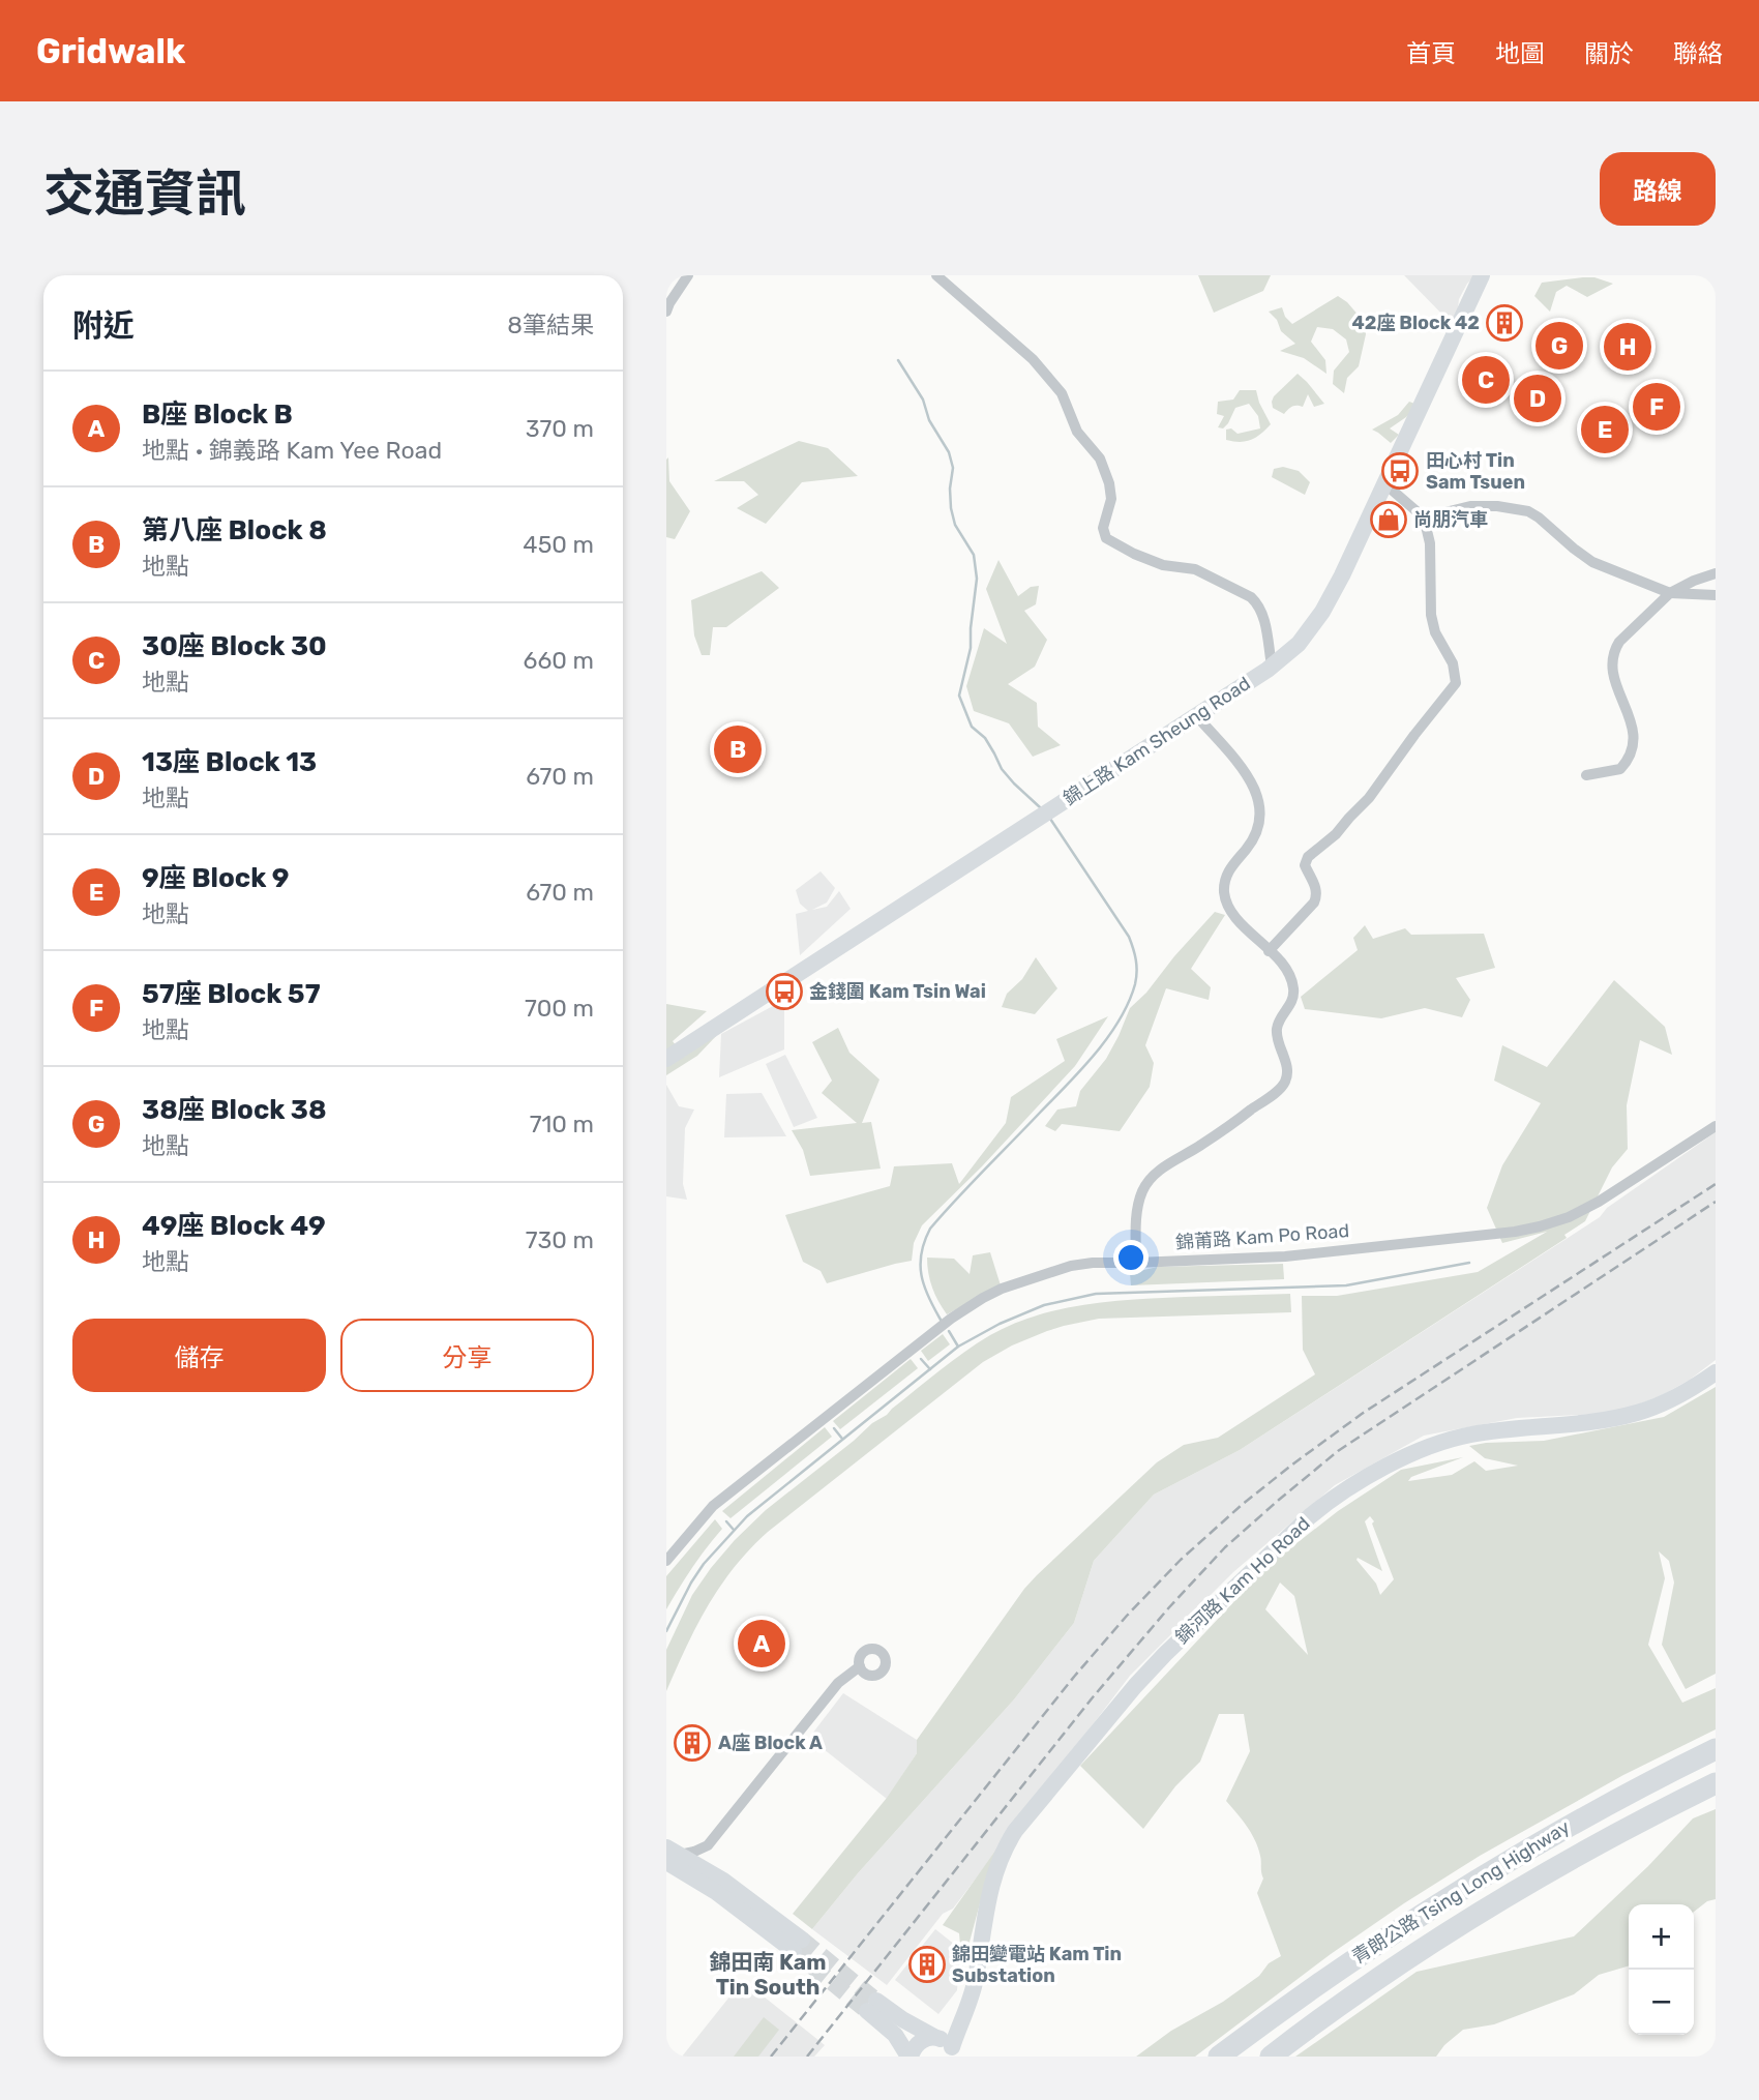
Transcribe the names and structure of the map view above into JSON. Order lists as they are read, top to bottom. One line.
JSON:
{"streets":{"highway":["青朗公路 Tsing Long Highway"],"main road":["錦上路 Kam Sheung Road","錦河路 Kam Ho Road"],"street":["錦莆路 Kam Po Road"]},"districts":["錦田南 Kam Tin South"],"places":{"building":["42座 Block 42","A座 Block A","錦田變電站 Kam Tin Substation"],"bus stop":["田心村 Tin Sam Tsuen","金錢圍 Kam Tsin Wai"],"shop":["尚朋汽車"]},"page":{"header":"Gridwalk","nav":["首頁","地圖","關於","聯絡"],"title":"交通資訊","buttons":["路線",["儲存","分享"]],"heading":["附近","8筆結果"],"pins":["G","H","C","D","F","E","B","A"],"list":[{"mark":"A","name":"B座 Block B","note":"地點 · 錦義路 Kam Yee Road","value":"370 m"},{"mark":"B","name":"第八座 Block 8","note":"地點","value":"450 m"},{"mark":"C","name":"30座 Block 30","note":"地點","value":"660 m"},{"mark":"D","name":"13座 Block 13","note":"地點","value":"670 m"},{"mark":"E","name":"9座 Block 9","note":"地點","value":"670 m"},{"mark":"F","name":"57座 Block 57","note":"地點","value":"700 m"},{"mark":"G","name":"38座 Block 38","note":"地點","value":"710 m"},{"mark":"H","name":"49座 Block 49","note":"地點","value":"730 m"}],"map_buttons":["+","−"]}}
